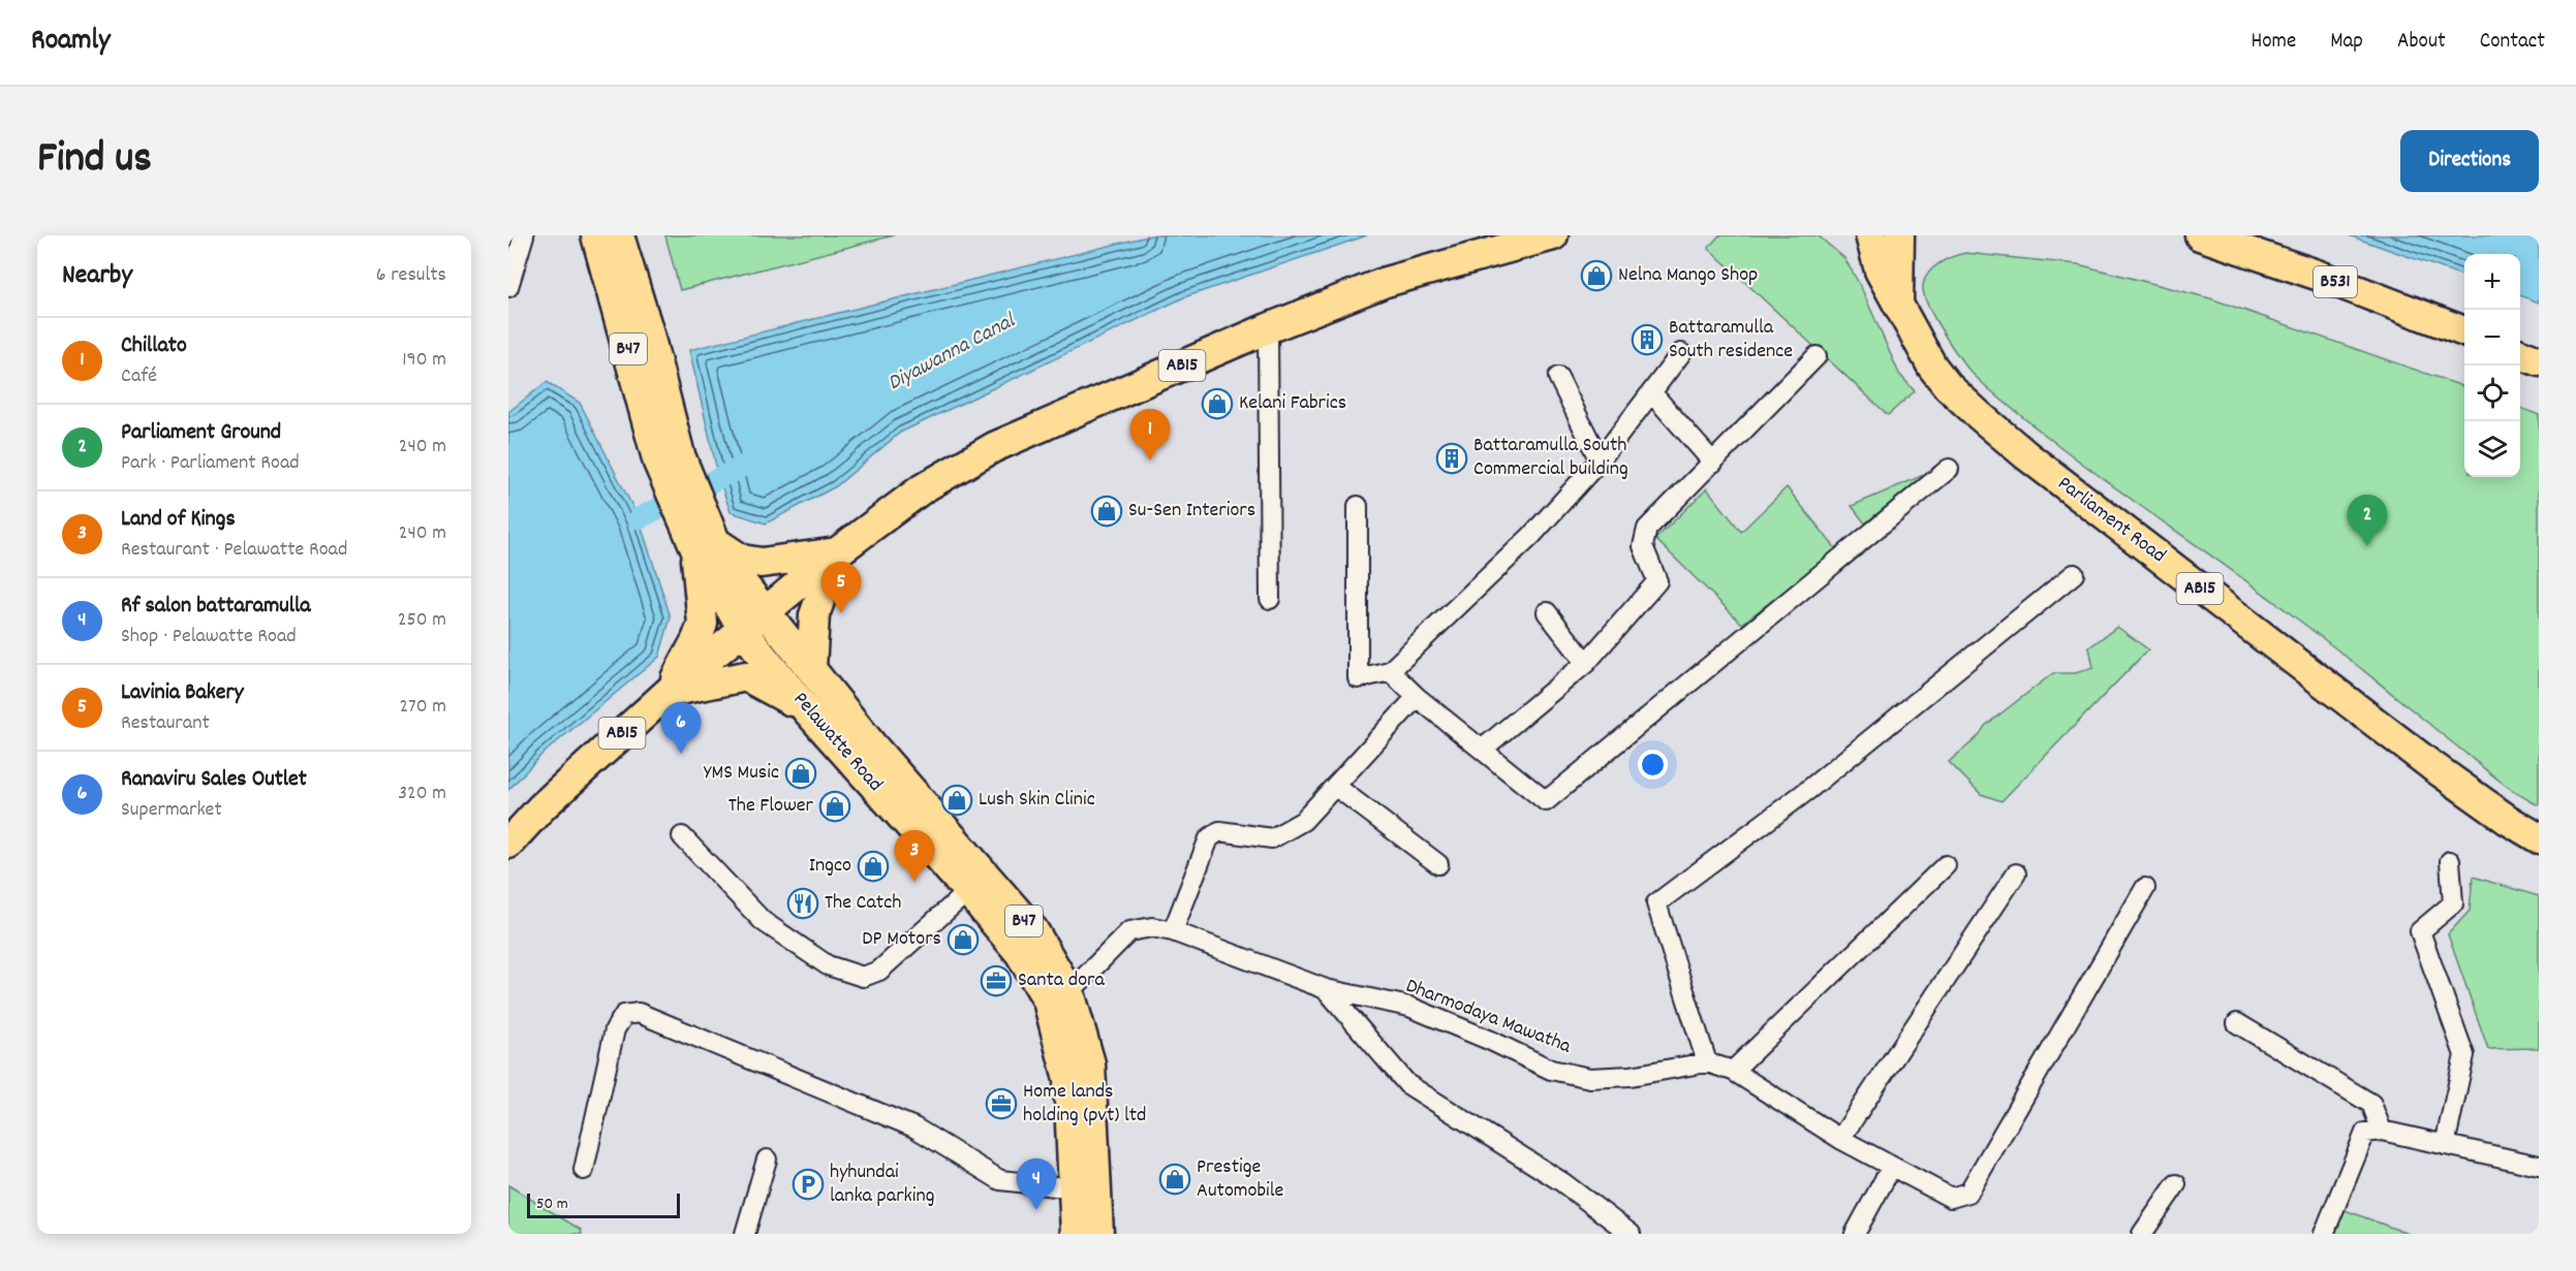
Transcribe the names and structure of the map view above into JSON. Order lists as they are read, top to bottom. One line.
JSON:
{"streets":{"main road":["B531","B47","AB15","Parliament Road","Pelawatte Road"],"street":["Dharmodaya Mawatha"]},"crossings":[["AB15","Pelawatte Road"],["Pelawatte Road","Dharmodaya Mawatha"]],"water":["Diyawanna Canal"],"places":{"shop":["Nelna Mango Shop","Kelani Fabrics","Su-Sen Interiors","YMS Music","Lush Skin Clinic","The Flower","Ingco","DP Motors","Prestige Automobile"],"building":["Battaramulla South residence","Battaramulla South Commercial building"],"restaurant":["The Catch"],"office":["Santa dora","Home lands holding (pvt) ltd"],"parking":["hyhundai lanka parking"]},"scale_bar":"50 m","page":{"header":"Roamly","nav":["Home","Map","About","Contact"],"title":"Find us","buttons":"Directions","heading":["Nearby","6 results"],"map_buttons":["+","−"],"list":[{"mark":"1","name":"Chillato","note":"Café","value":"190 m"},{"mark":"2","name":"Parliament Ground","note":"Park · Parliament Road","value":"240 m"},{"mark":"3","name":"Land of Kings","note":"Restaurant · Pelawatte Road","value":"240 m"},{"mark":"4","name":"Rf salon battaramulla","note":"Shop · Pelawatte Road","value":"250 m"},{"mark":"5","name":"Lavinia Bakery","note":"Restaurant","value":"270 m"},{"mark":"6","name":"Ranaviru Sales Outlet","note":"Supermarket","value":"320 m"}],"pins":["1","2","5","6","3","4"],"scale":"50 m"}}
